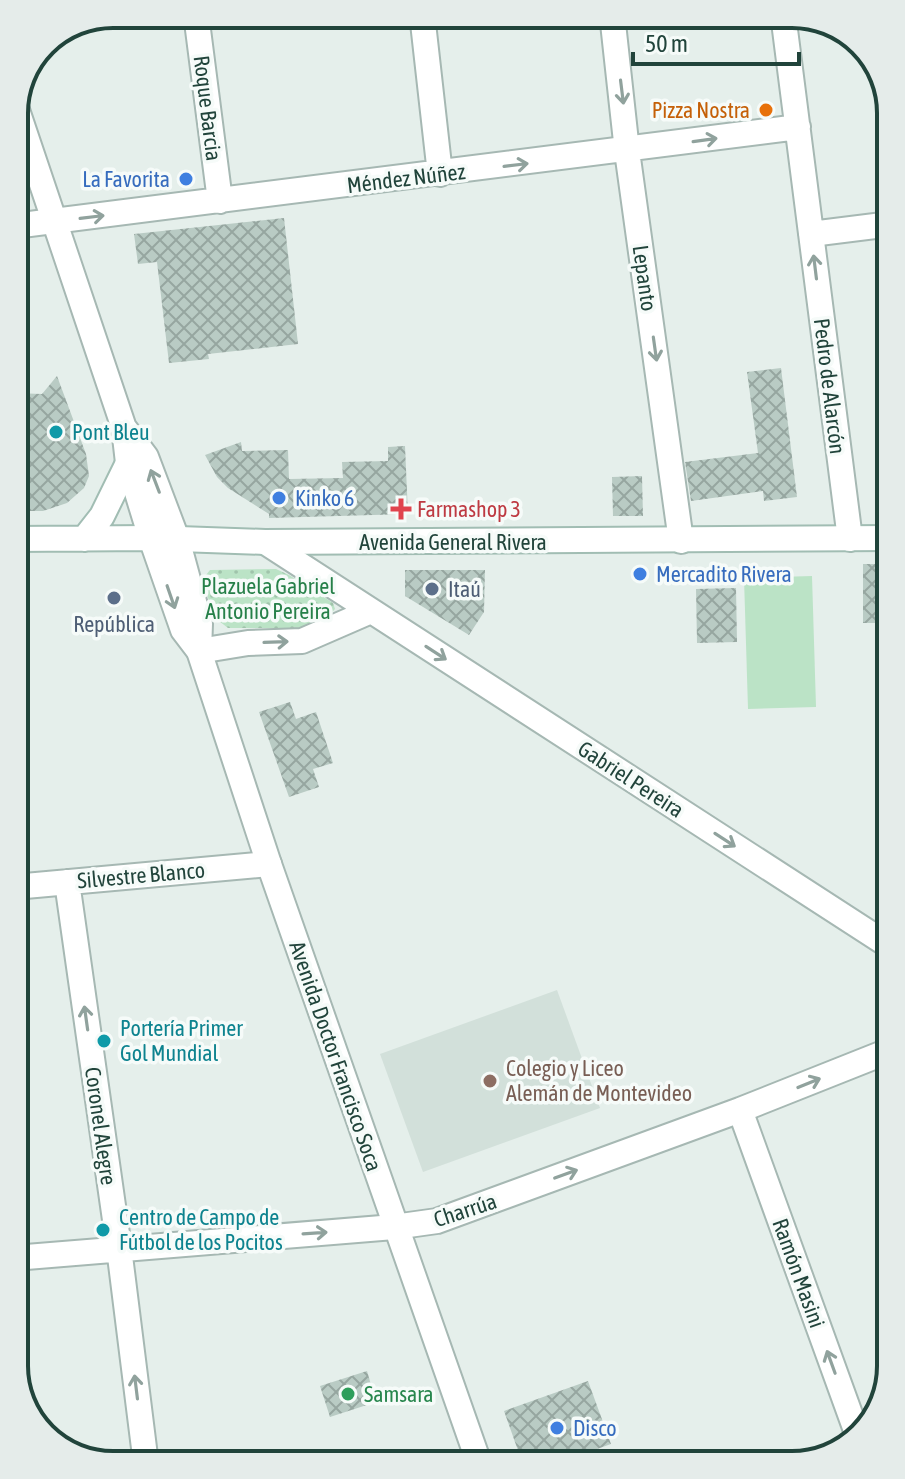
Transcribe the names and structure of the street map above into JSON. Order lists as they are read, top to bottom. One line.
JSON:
{"streets":{"street":["Roque Barcia","Méndez Núñez","Lepanto","Pedro de Alarcón","Avenida General Rivera","Gabriel Pereira","Silvestre Blanco","Avenida Doctor Francisco Soca","Coronel Alegre","Charrúa","Ramón Masini"]},"crossings":[["Roque Barcia","Méndez Núñez"],["Méndez Núñez","Lepanto"],["Méndez Núñez","Pedro de Alarcón"],["Méndez Núñez","Avenida Doctor Francisco Soca"],["Lepanto","Avenida General Rivera"],["Pedro de Alarcón","Avenida General Rivera"],["Avenida General Rivera","Gabriel Pereira"],["Avenida General Rivera","Avenida Doctor Francisco Soca"],["Silvestre Blanco","Avenida Doctor Francisco Soca"],["Silvestre Blanco","Coronel Alegre"],["Avenida Doctor Francisco Soca","Charrúa"],["Coronel Alegre","Charrúa"],["Charrúa","Ramón Masini"]],"one_way":["Méndez Núñez","Lepanto","Pedro de Alarcón","Gabriel Pereira","Coronel Alegre","Charrúa","Ramón Masini"],"parks":["Plazuela Gabriel Antonio Pereira"],"places":{"other":["Pizza Nostra","La Favorita","Pont Bleu","Kinko 6","Mercadito Rivera","Itaú","República","Portería Primer Gol Mundial","Colegio y Liceo Alemán de Montevideo","Centro de Campo de Fútbol de los Pocitos","Samsara","Disco"],"health":["Farmashop 3"]},"scale_bar":"50 m"}
